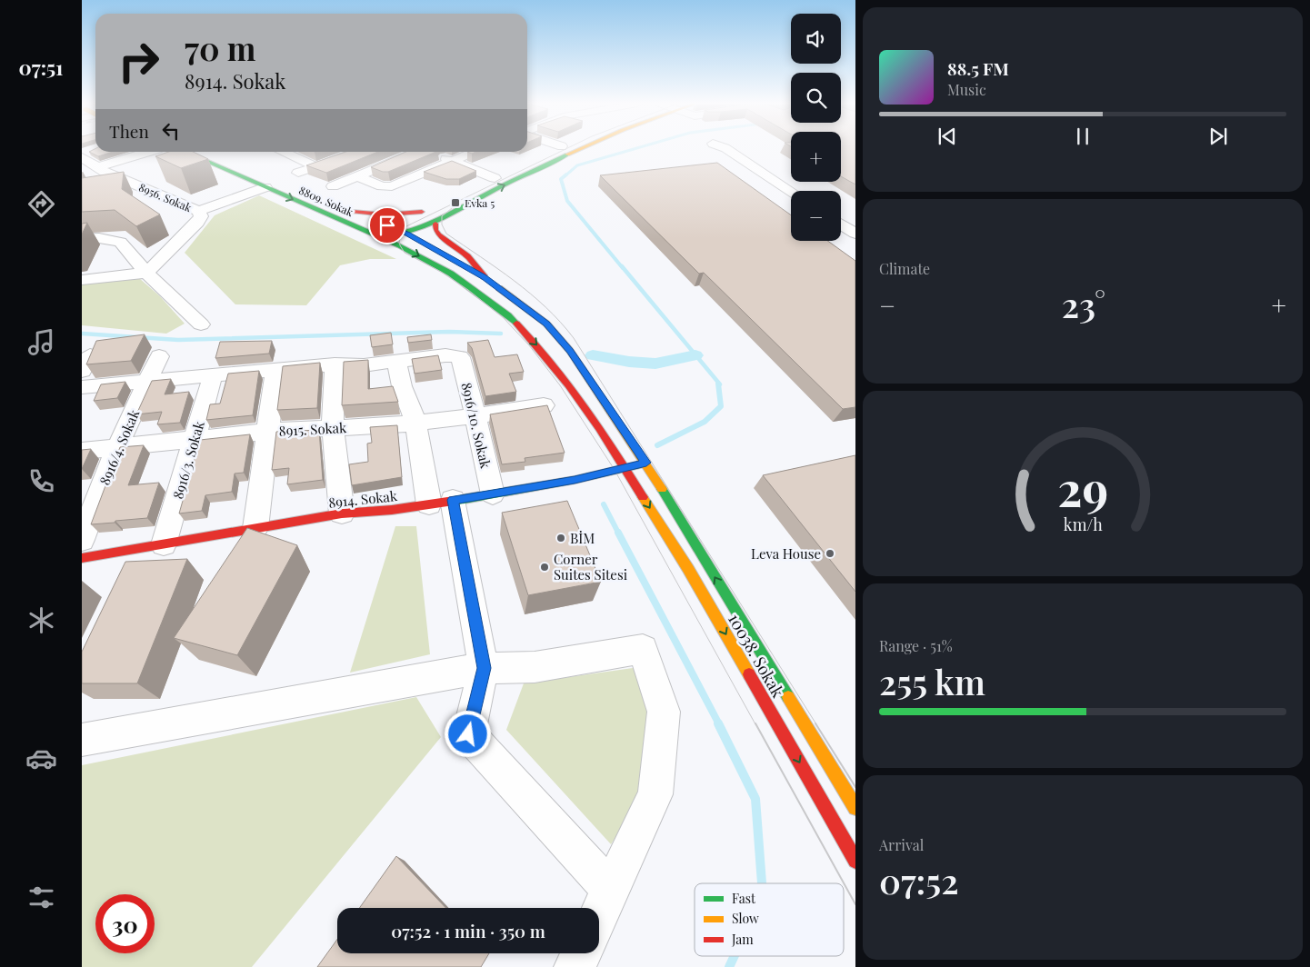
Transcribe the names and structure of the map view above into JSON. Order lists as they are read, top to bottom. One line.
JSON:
{"streets":{"street":["8956. Sokak","8809. Sokak","8916/10. Sokak","8915. Sokak","8916/4. Sokak","8916/3. Sokak","8914. Sokak","10038. Sokak"]},"crossings":[["8809. Sokak","8914. Sokak"],["8809. Sokak","10038. Sokak"],["8916/10. Sokak","8915. Sokak"],["8916/10. Sokak","8914. Sokak"],["8915. Sokak","8916/4. Sokak"],["8915. Sokak","8916/3. Sokak"],["8916/3. Sokak","8914. Sokak"],["8914. Sokak","10038. Sokak"]],"places":{"transit":["Evka 5"],"other":["BİM","Leva House","Corner Suites Sitesi"]},"legend":["Fast","Slow","Jam"],"page":{"tabs":"07:51","map_buttons":["+","−"],"turn":["70 m","8914. Sokak"],"song":["88.5 FM","Music"],"then":"Then","tile":["Climate",["Range · 51%","255 km"],["Arrival","07:52"]],"heat":["−","23°","+"],"limit":"30","trip":"07:52 · 1 min · 350 m","gauge":["29","km/h"]}}
